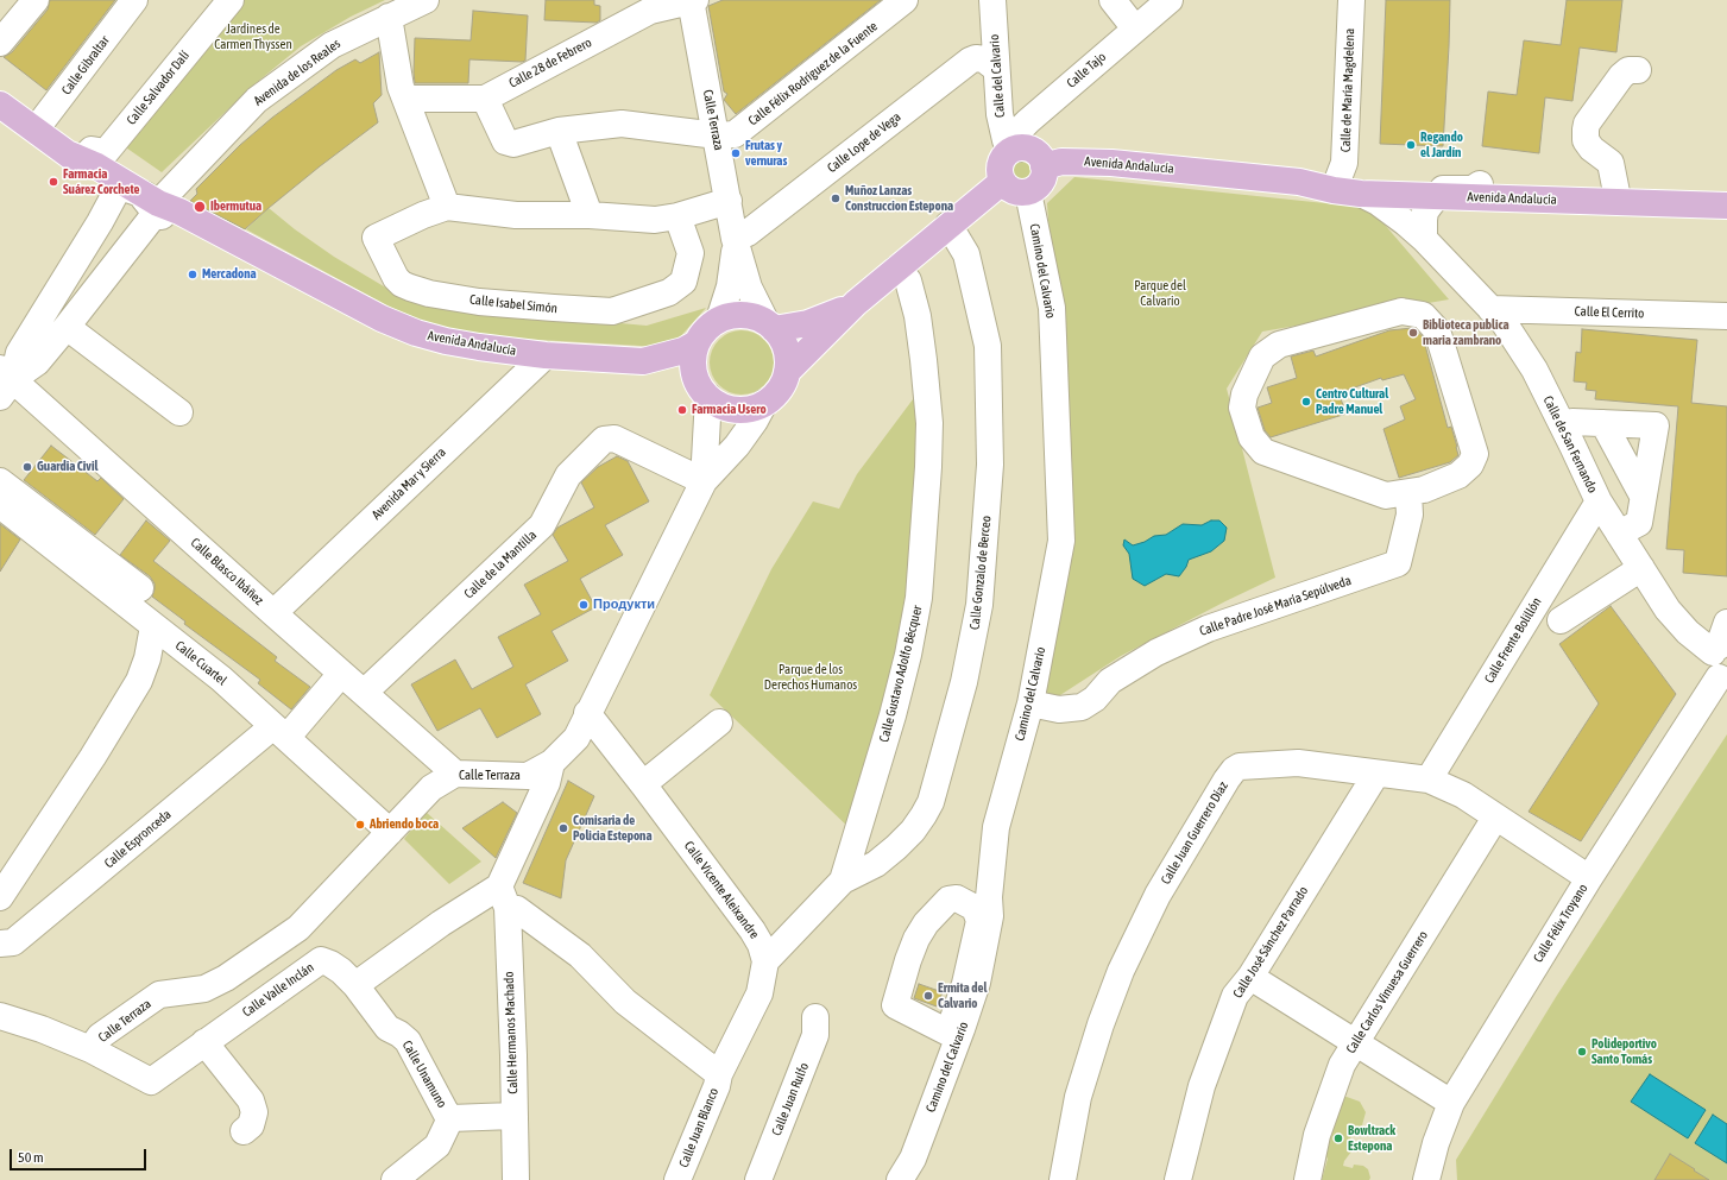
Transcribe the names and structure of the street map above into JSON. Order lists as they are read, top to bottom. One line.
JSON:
{"streets":{"main road":["Avenida Andalucía"],"street":["Calle 28 de Febrero","Calle Gibraltar","Calle Tajo","Avenida de los Reales","Calle Félix Rodríguez de la Fuente","Calle del Calvario","Calle Salvador Dalí","Calle de María Magdelena","Calle Terraza","Calle Lope de Vega","Camino del Calvario","Calle Isabel Simón","Calle El Cerrito","Calle de San Fernando","Avenida Mar y Sierra","Calle de la Mantilla","Calle Blasco Ibáñez","Calle Gonzalo de Berceo","Calle Padre José María Sepúlveda","Calle Frente Bolillón","Calle Cuartel","Calle Gustavo Adolfo Bécquer","Calle Juan Guerrero Díaz","Calle Espronceda","Calle Vicente Aleixandre","Calle Félix Troyano","Calle José Sánchez Parrado","Calle Valle Inclán","Calle Carlos Vinuesa Guerrero","Calle Hermanos Machado","Calle Unamuno","Calle Juan Rulfo","Calle Juan Blanco"]},"crossings":[["Calle 28 de Febrero","Calle Félix Rodríguez de la Fuente"],["Calle 28 de Febrero","Calle Terraza"],["Calle Gibraltar","Avenida Andalucía"],["Calle Tajo","Calle del Calvario"],["Calle Tajo","Avenida Andalucía"],["Calle Tajo","Camino del Calvario"],["Avenida de los Reales","Avenida Andalucía"],["Avenida de los Reales","Calle Blasco Ibáñez"],["Calle Félix Rodríguez de la Fuente","Calle Terraza"],["Calle del Calvario","Calle Lope de Vega"],["Calle del Calvario","Avenida Andalucía"],["Calle del Calvario","Camino del Calvario"],["Calle Salvador Dalí","Avenida Andalucía"],["Calle de María Magdelena","Avenida Andalucía"],["Calle Terraza","Calle Lope de Vega"],["Calle Terraza","Avenida Andalucía"],["Calle Terraza","Calle Isabel Simón"],["Calle Terraza","Calle de la Mantilla"],["Calle Terraza","Calle Blasco Ibáñez"],["Calle Terraza","Calle Cuartel"],["Calle Terraza","Calle Vicente Aleixandre"],["Calle Terraza","Calle Valle Inclán"],["Avenida Andalucía","Camino del Calvario"],["Avenida Andalucía","Calle de San Fernando"],["Avenida Andalucía","Avenida Mar y Sierra"],["Camino del Calvario","Calle Padre José María Sepúlveda"],["Calle El Cerrito","Calle de San Fernando"],["Calle de San Fernando","Calle Frente Bolillón"],["Avenida Mar y Sierra","Calle Blasco Ibáñez"],["Calle de la Mantilla","Calle Blasco Ibáñez"],["Calle Blasco Ibáñez","Calle Espronceda"],["Calle Gonzalo de Berceo","Calle Gustavo Adolfo Bécquer"],["Calle Frente Bolillón","Calle Juan Guerrero Díaz"],["Calle Cuartel","Calle Espronceda"],["Calle Gustavo Adolfo Bécquer","Calle Vicente Aleixandre"],["Calle Juan Guerrero Díaz","Calle Félix Troyano"],["Calle Juan Guerrero Díaz","Calle José Sánchez Parrado"],["Calle Juan Guerrero Díaz","Calle Carlos Vinuesa Guerrero"],["Calle Valle Inclán","Calle Unamuno"],["Calle Hermanos Machado","Calle Unamuno"]],"parks":["Jardines de Carmen Thyssen","Parque del Calvario","Parque de los Derechos Humanos"],"places":["Regando el Jardín","Frutas y vernuras","Farmacia Suárez Corchete","Muñoz Lanzas Construccion Estepona","Ibermutua","Mercadona","Biblioteca publica maria zambrano","Centro Cultural Padre Manuel","Farmacia Usero","Guardia Civil","Продукти","Abriendo boca","Comisaria de Policia Estepona","Ermita del Calvario","Polideportivo Santo Tomás","Bowltrack Estepona"],"scale_bar":"50 m"}
